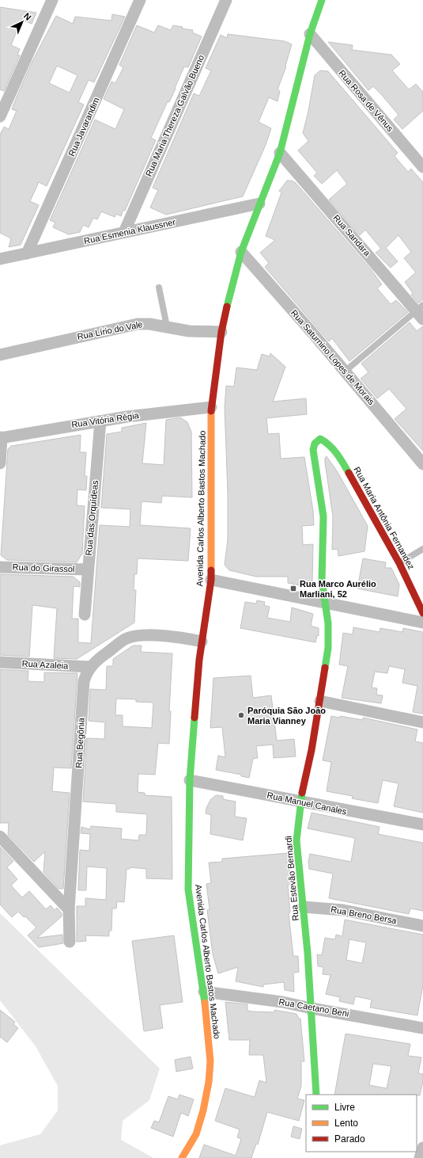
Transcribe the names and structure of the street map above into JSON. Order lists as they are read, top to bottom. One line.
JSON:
{"streets":{"street":["Rua Rosa de Vênus","Rua Maria Thereza Galvão Bueno","Rua Javarandim","Rua Esmenia Klaussner","Rua Sandara","Rua Lírio do Vale","Rua Saturnino Lopes de Morais","Rua Vitória Régia","Avenida Carlos Alberto Bastos Machado","Rua das Orquídeas","Rua Maria Antônia Fernandez","Rua do Girassol","Rua Azaleia","Rua Begônia","Rua Manuel Canales","Rua Estevão Bernardi","Rua Breno Bersa","Rua Caetano Beni"]},"crossings":[["Rua Rosa de Vênus","Avenida Carlos Alberto Bastos Machado"],["Rua Maria Thereza Galvão Bueno","Rua Esmenia Klaussner"],["Rua Javarandim","Rua Esmenia Klaussner"],["Rua Esmenia Klaussner","Avenida Carlos Alberto Bastos Machado"],["Rua Sandara","Avenida Carlos Alberto Bastos Machado"],["Rua Lírio do Vale","Avenida Carlos Alberto Bastos Machado"],["Rua Saturnino Lopes de Morais","Avenida Carlos Alberto Bastos Machado"],["Rua Vitória Régia","Avenida Carlos Alberto Bastos Machado"],["Rua Vitória Régia","Rua das Orquídeas"],["Avenida Carlos Alberto Bastos Machado","Rua Begônia"],["Avenida Carlos Alberto Bastos Machado","Rua Manuel Canales"],["Avenida Carlos Alberto Bastos Machado","Rua Caetano Beni"],["Rua das Orquídeas","Rua do Girassol"],["Rua Maria Antônia Fernandez","Rua Estevão Bernardi"],["Rua Azaleia","Rua Begônia"],["Rua Manuel Canales","Rua Estevão Bernardi"],["Rua Estevão Bernardi","Rua Breno Bersa"],["Rua Estevão Bernardi","Rua Caetano Beni"]],"places":{"transit":["Rua Marco Aurélio Marliani, 52"],"other":["Paróquia São João Maria Vianney"]},"legend":["Livre","Lento","Parado"],"north":"top right"}
